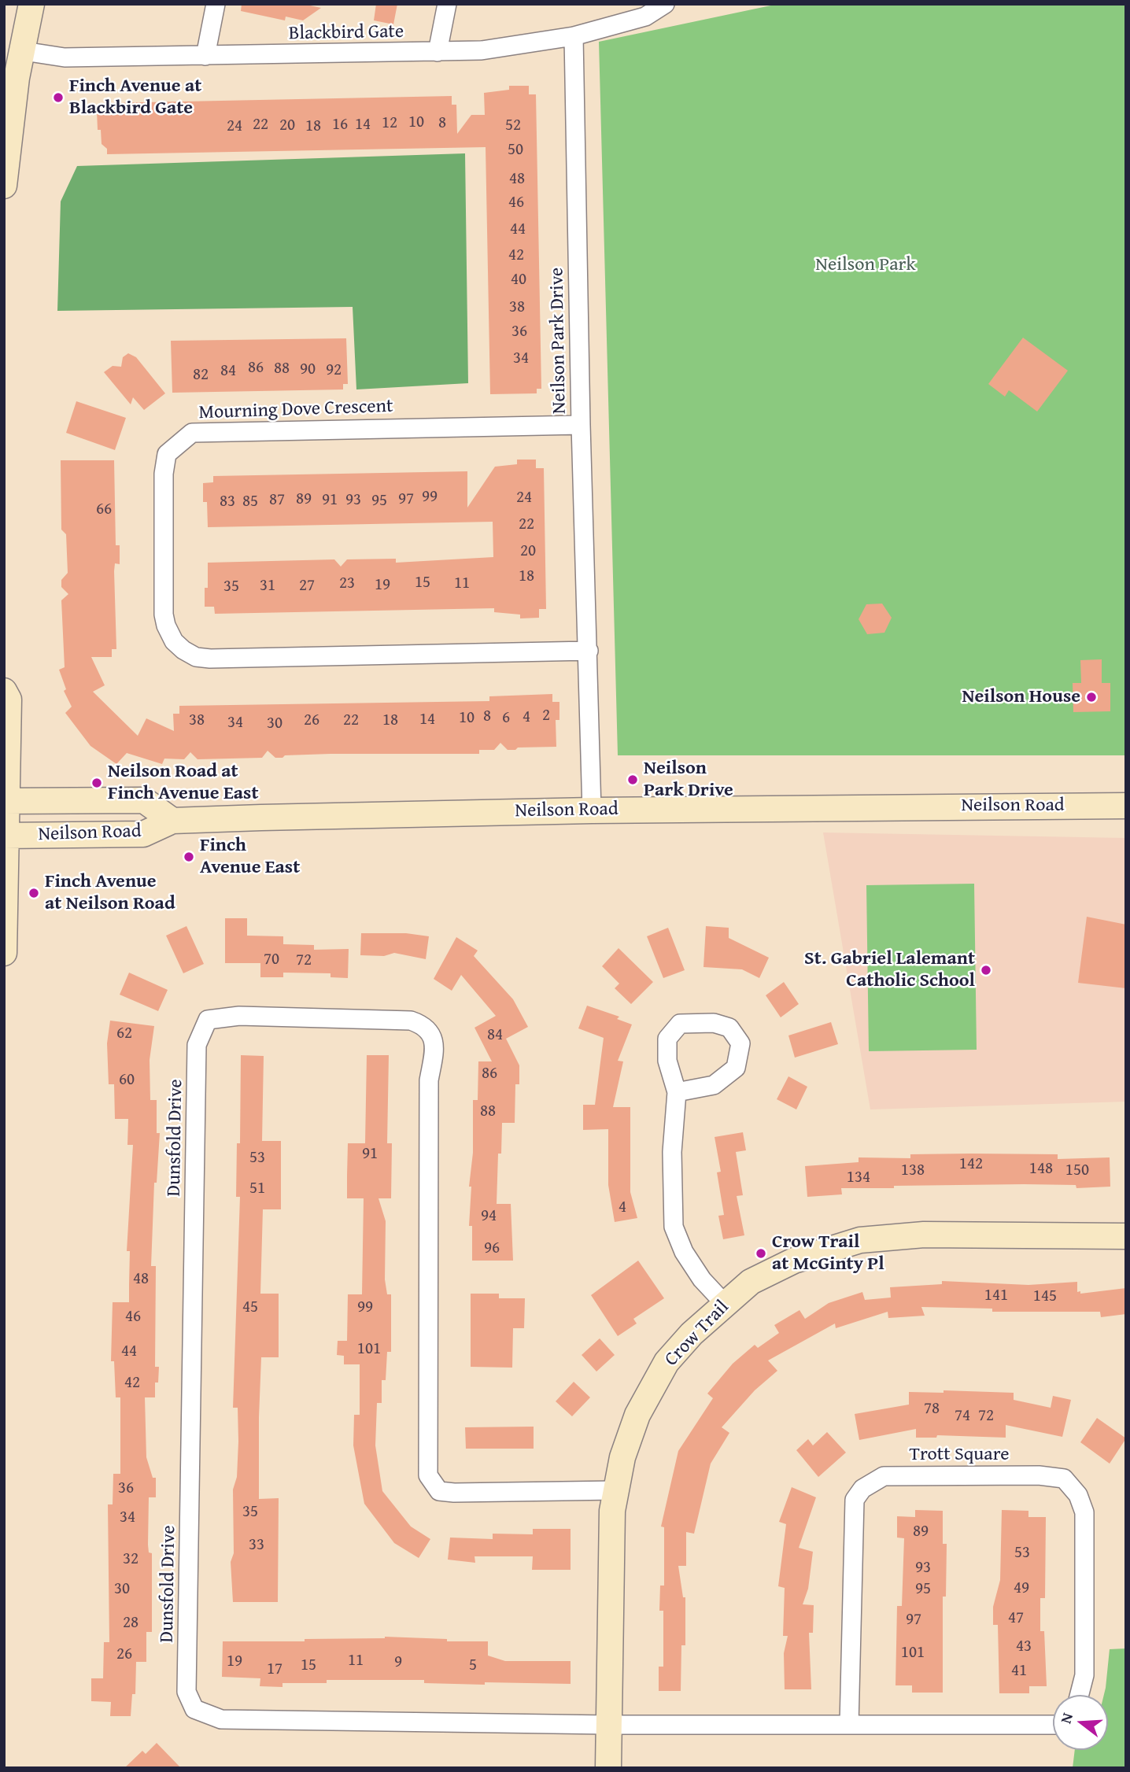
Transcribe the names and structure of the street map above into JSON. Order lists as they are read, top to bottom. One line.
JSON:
{"streets":{"main road":["Neilson Road","Crow Trail"],"street":["Blackbird Gate","Neilson Park Drive","Mourning Dove Crescent","Dunsfold Drive","Trott Square"]},"crossings":[["Blackbird Gate","Neilson Park Drive"],["Neilson Park Drive","Mourning Dove Crescent"],["Neilson Park Drive","Neilson Road"],["Dunsfold Drive","Crow Trail"]],"parks":["Neilson Park"],"places":["Finch Avenue at Blackbird Gate","Neilson House","Neilson Park Drive","Neilson Road at Finch Avenue East","Finch Avenue East","Finch Avenue at Neilson Road","St. Gabriel Lalemant Catholic School","Crow Trail at McGinty Pl"],"house_numbers":["10","12","8","22","16","14","20","52","24","18","50","48","46","44","42","40","38","36","34","86","88","90","92","84","82","99","24","89","97","87","91","93","95","83","85","66","22","20","18","15","23","11","19","31","27","35","2","8","4","10","6","14","38","26","22","18","34","30","70","72","62","84","86","60","88","91","53","142","148","138","150","134","51","4","94","96","48","141","145","45","99","46","101","44","42","78","74","72","36","35","34","89","33","53","32","93","49","30","95","47","97","28","43","101","26","11","19","9","15","5","17","41"],"north":"left"}
